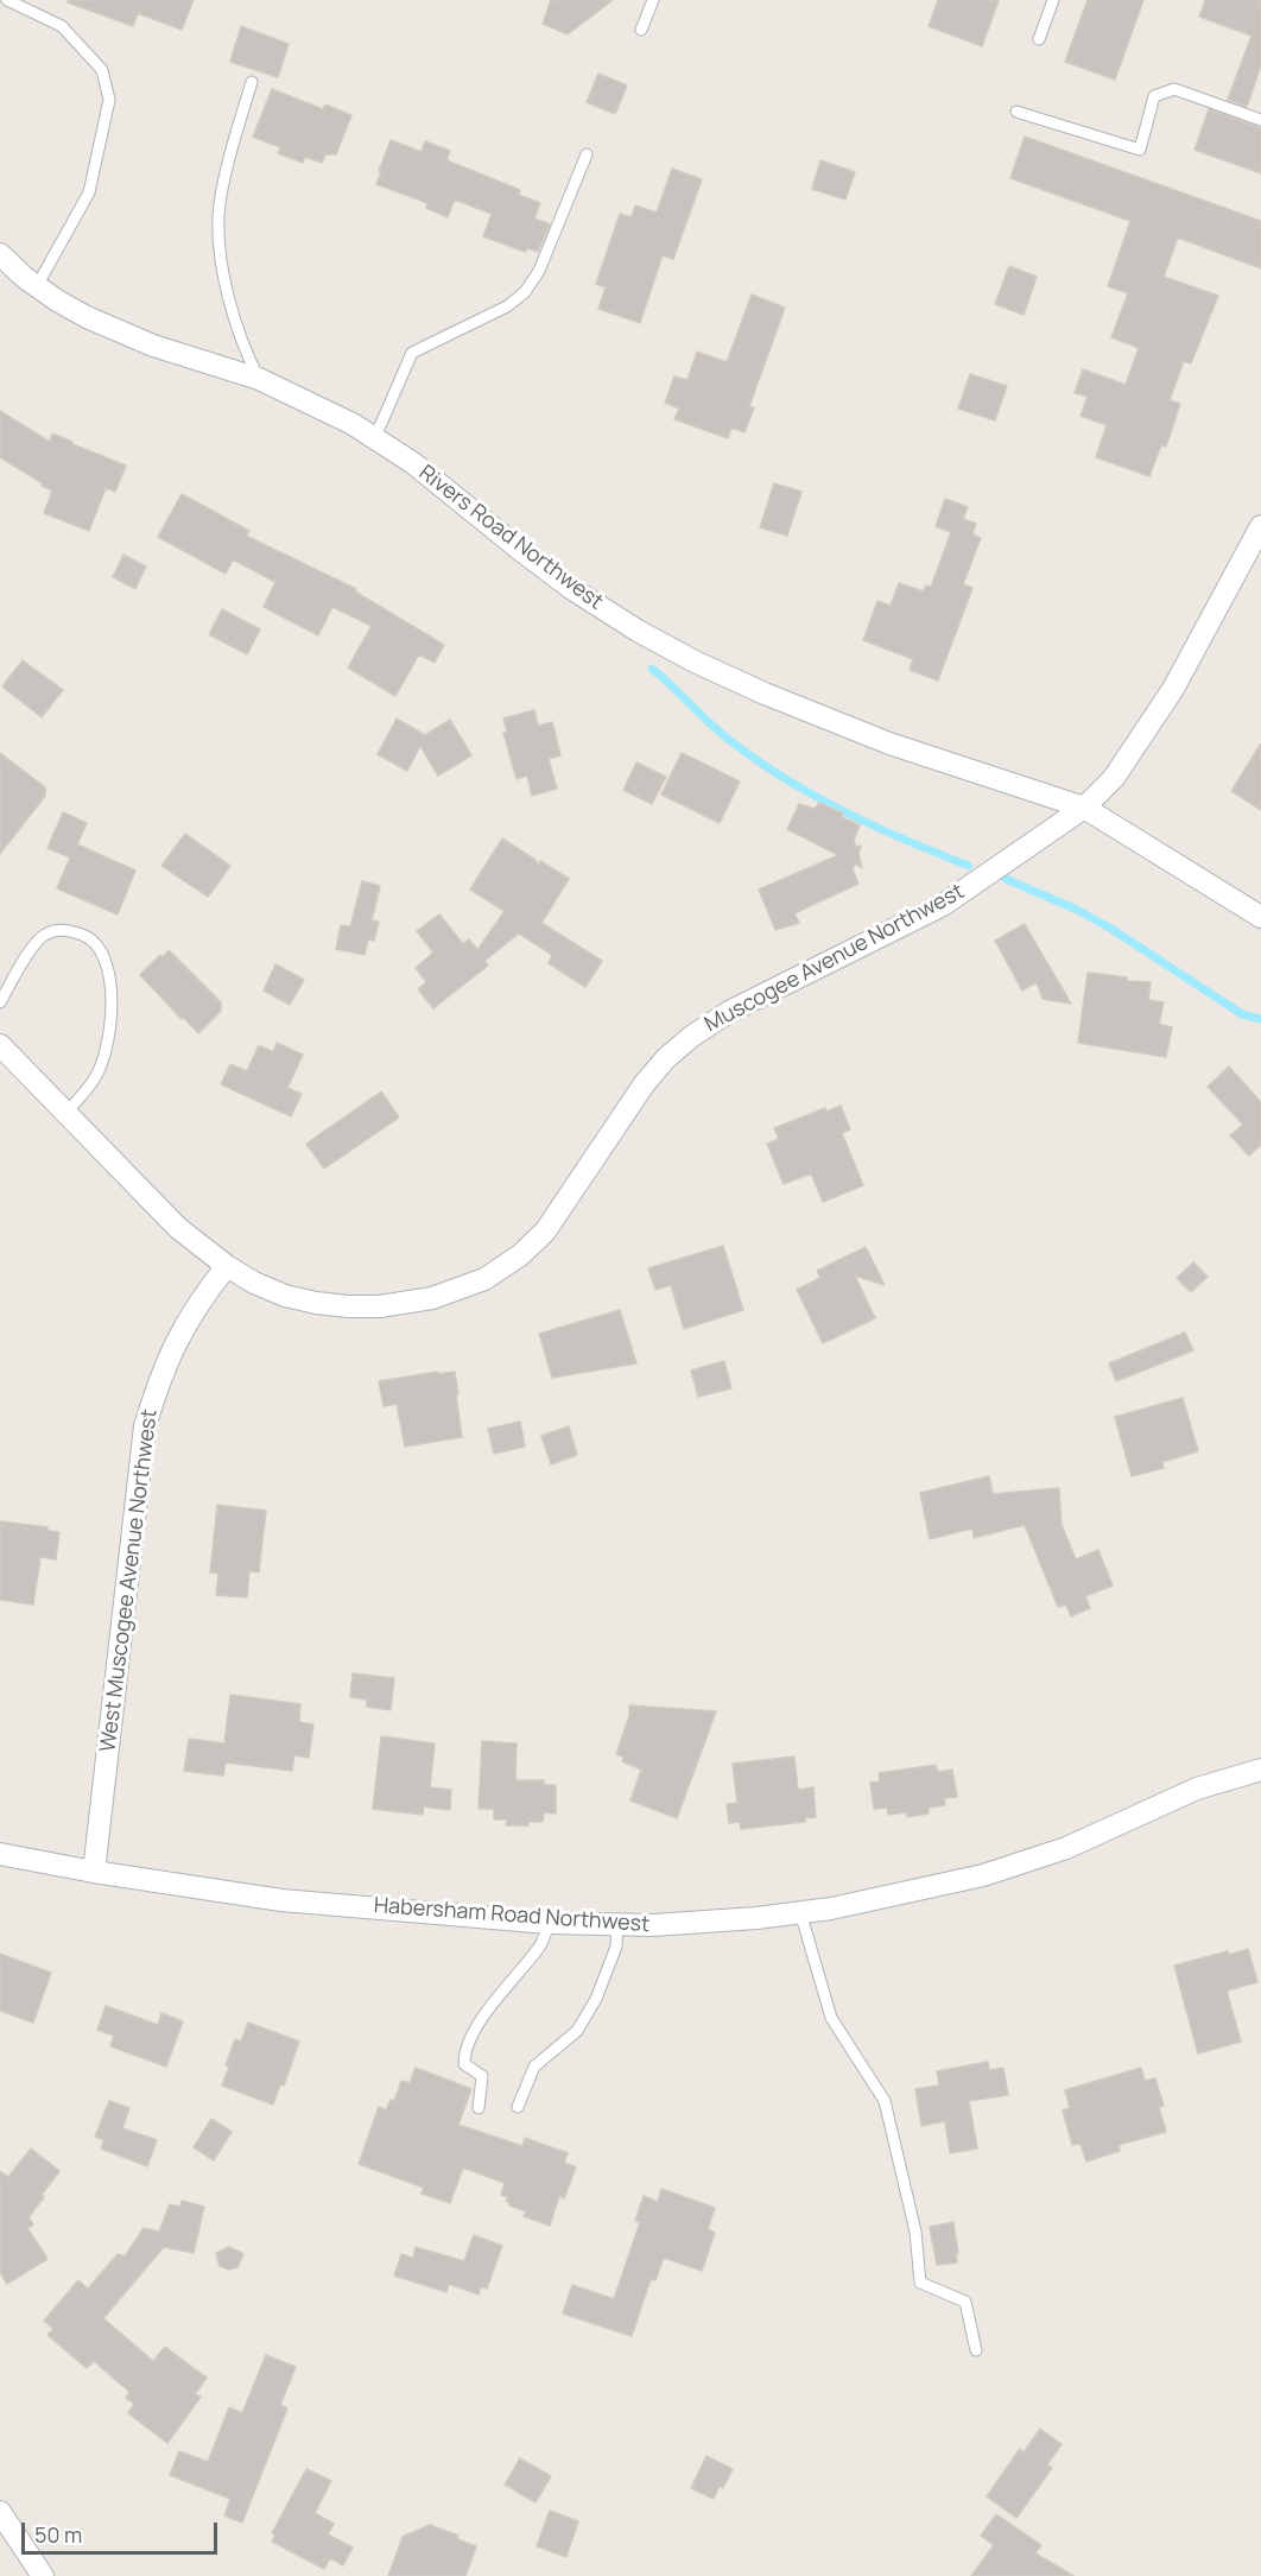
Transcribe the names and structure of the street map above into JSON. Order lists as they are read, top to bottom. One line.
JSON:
{"streets":{"street":["Rivers Road Northwest","Muscogee Avenue Northwest","West Muscogee Avenue Northwest","Habersham Road Northwest"]},"crossings":[["Rivers Road Northwest","Muscogee Avenue Northwest"],["Muscogee Avenue Northwest","West Muscogee Avenue Northwest"],["West Muscogee Avenue Northwest","Habersham Road Northwest"]],"scale_bar":"50 m"}
